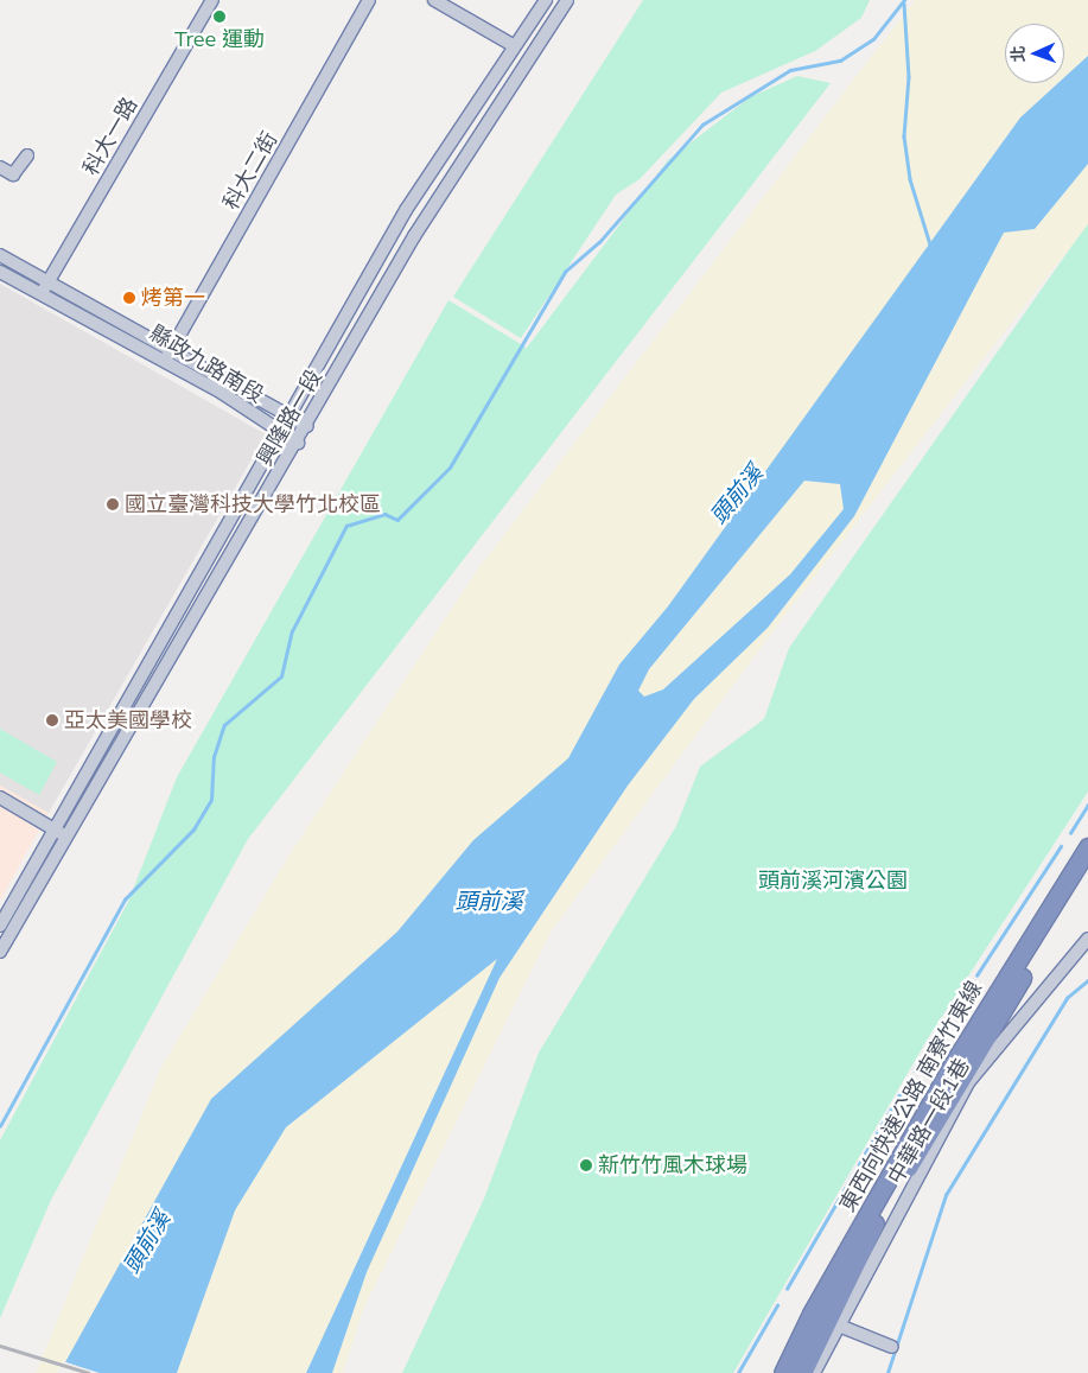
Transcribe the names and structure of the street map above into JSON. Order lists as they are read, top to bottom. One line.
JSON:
{"streets":{"highway":["東西向快速公路 南寮竹東線"],"street":["科大一路","科大二街","縣政九路南段","興隆路一段","中華路一段1巷"]},"crossings":[["科大一路","縣政九路南段"],["科大二街","縣政九路南段"],["縣政九路南段","興隆路一段"]],"water":["頭前溪"],"parks":["頭前溪河濱公園"],"places":["Tree 運動","烤第一","國立臺灣科技大學竹北校區","亞太美國學校","新竹竹風木球場"],"north":"left"}
